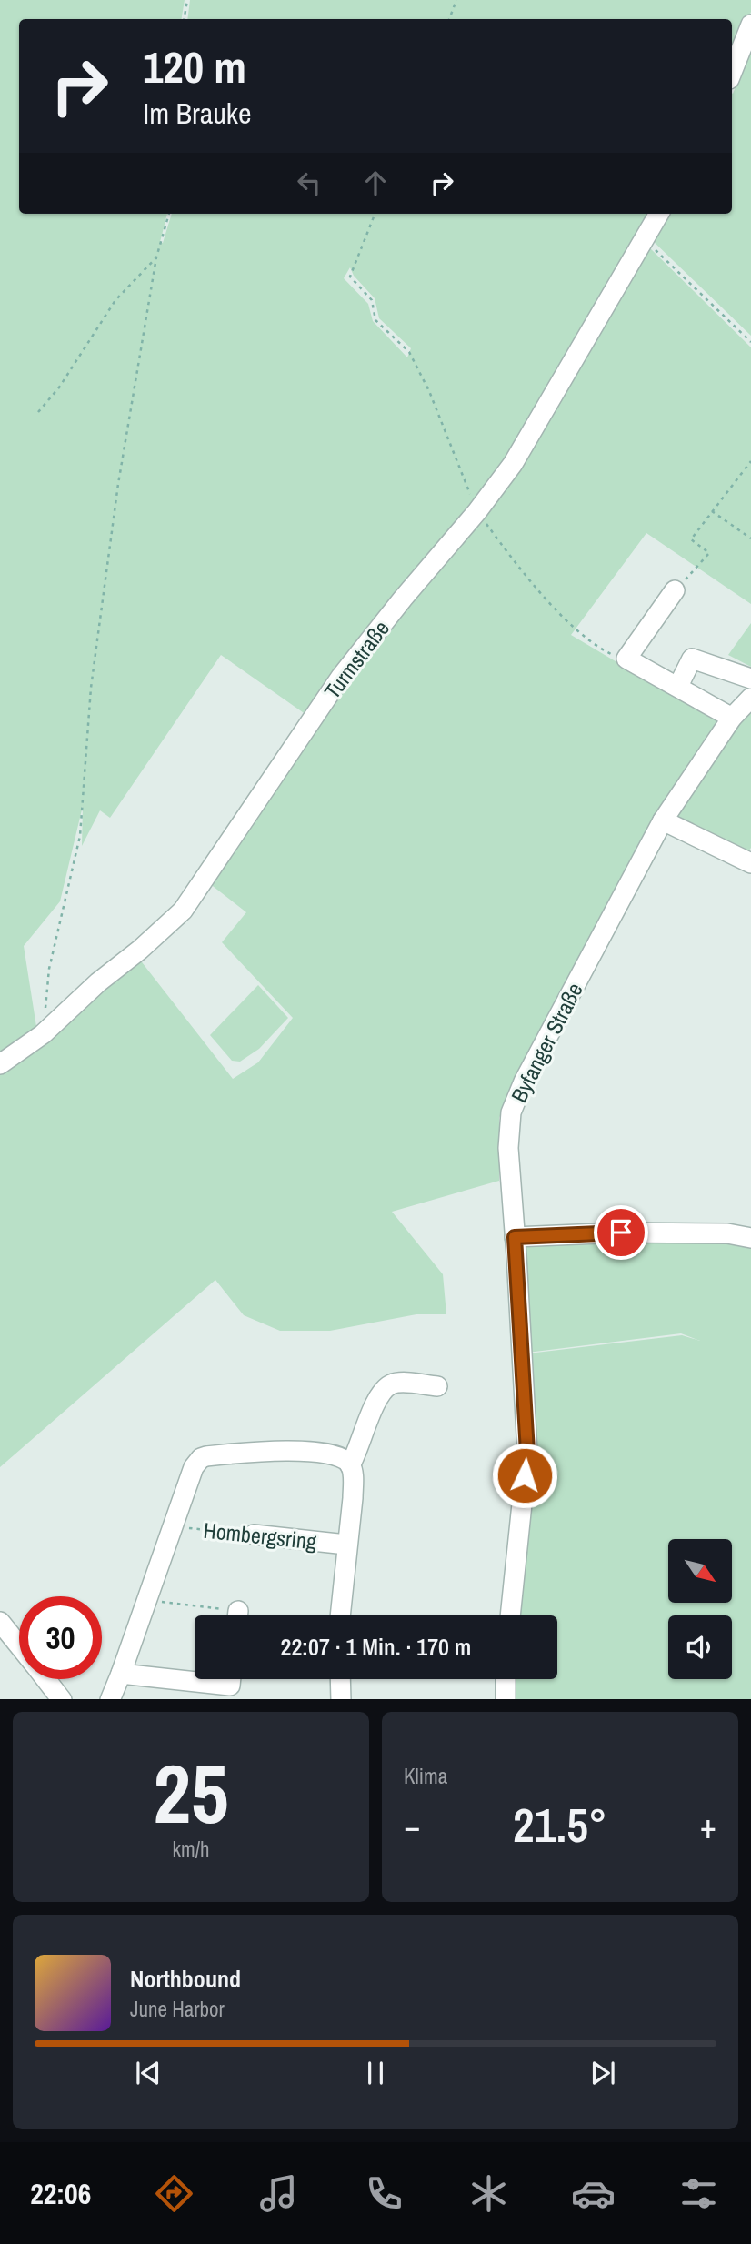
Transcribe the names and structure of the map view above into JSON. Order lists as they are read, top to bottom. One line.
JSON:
{"streets":{"street":["Turmstraße","Byfanger Straße","Hombergsring"]},"north":"bottom right","page":{"turn":["120 m","Im Brauke"],"limit":"30","trip":"22:07 · 1 Min. · 170 m","tile":[["25","km/h"],"Klima"],"heat":["−","21.5°","+"],"song":["Northbound","June Harbor"],"tabs":"22:06"}}
